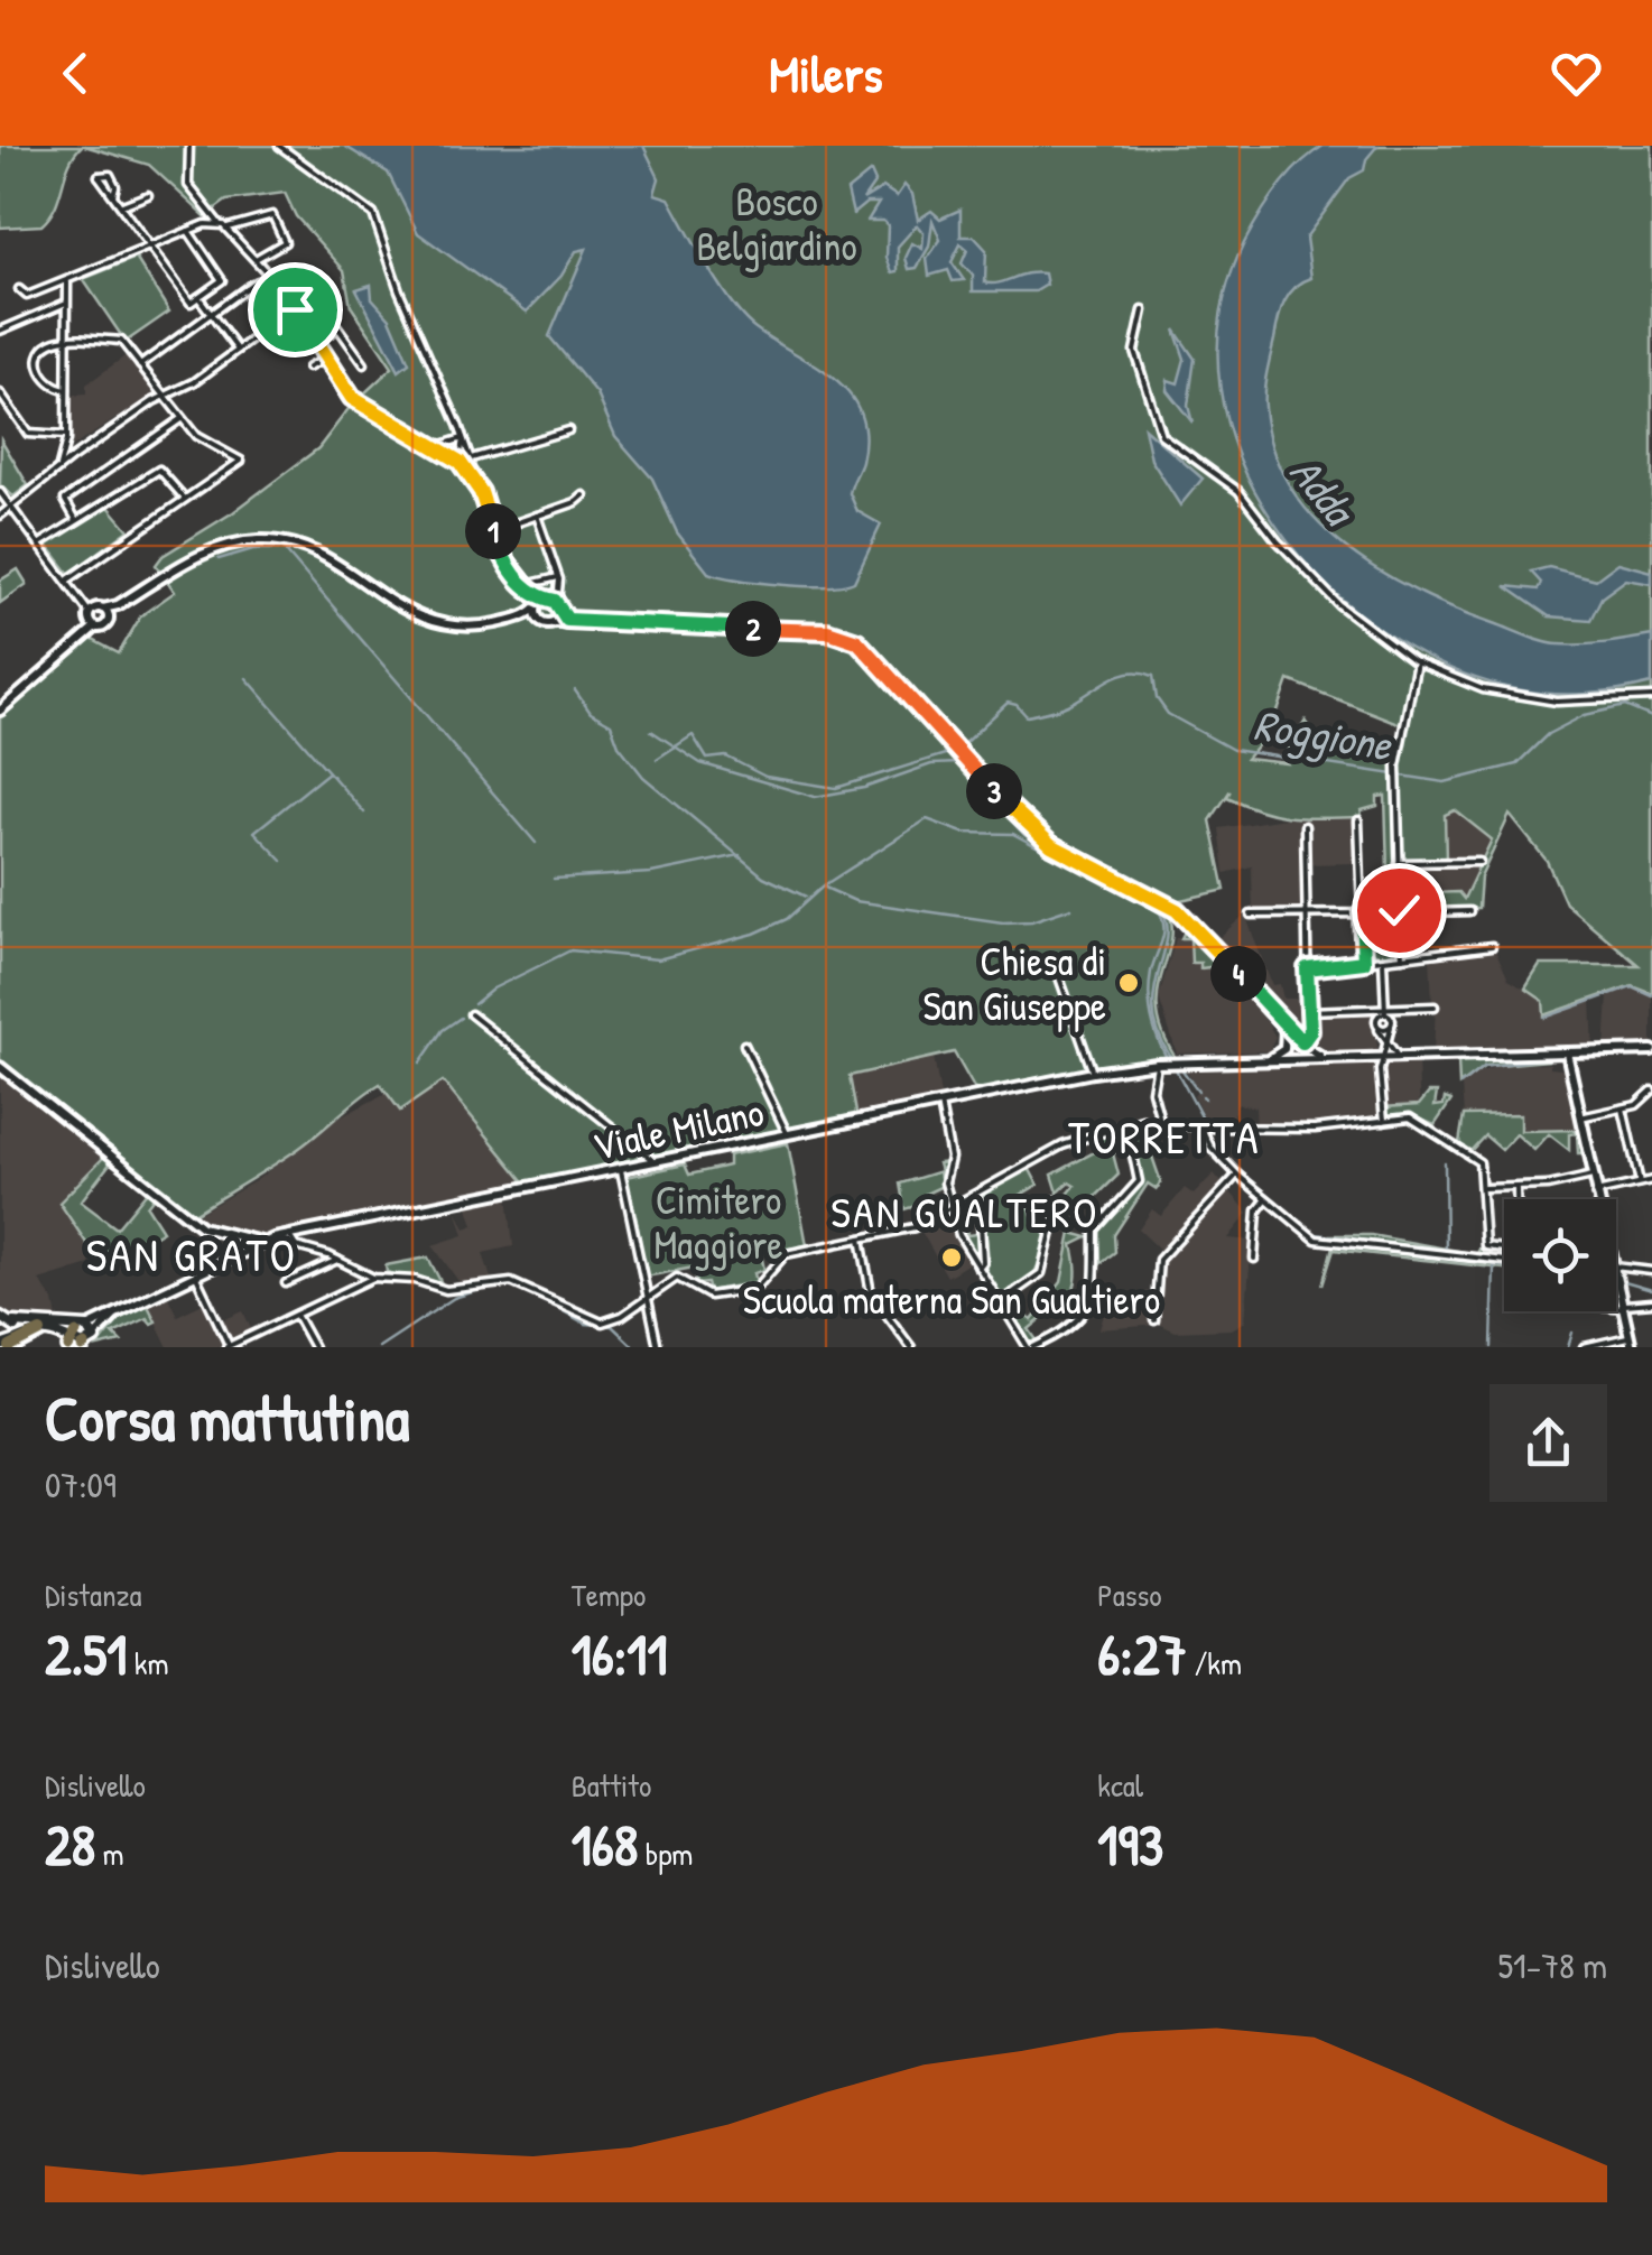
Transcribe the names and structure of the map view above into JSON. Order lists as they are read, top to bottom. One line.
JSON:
{"streets":{"street":["Viale Milano"]},"districts":["TORRETTA","SAN GUALTERO","SAN GRATO"],"water":["Adda","Roggione"],"parks":["Bosco Belgiardino","Cimitero Maggiore"],"places":["Chiesa di San Giuseppe","Scuola materna San Gualtiero"],"page":{"header":"Milers","pins":["1","2","3","4"],"heading":["Corsa mattutina","07:09"],"stats":[["Distanza","2.51 km"],["Tempo","16:11"],["Passo","6:27 /km"],["Dislivello","28 m"],["Battito","168 bpm"],["kcal","193"]],"chart":["Dislivello","51–78 m"]}}
